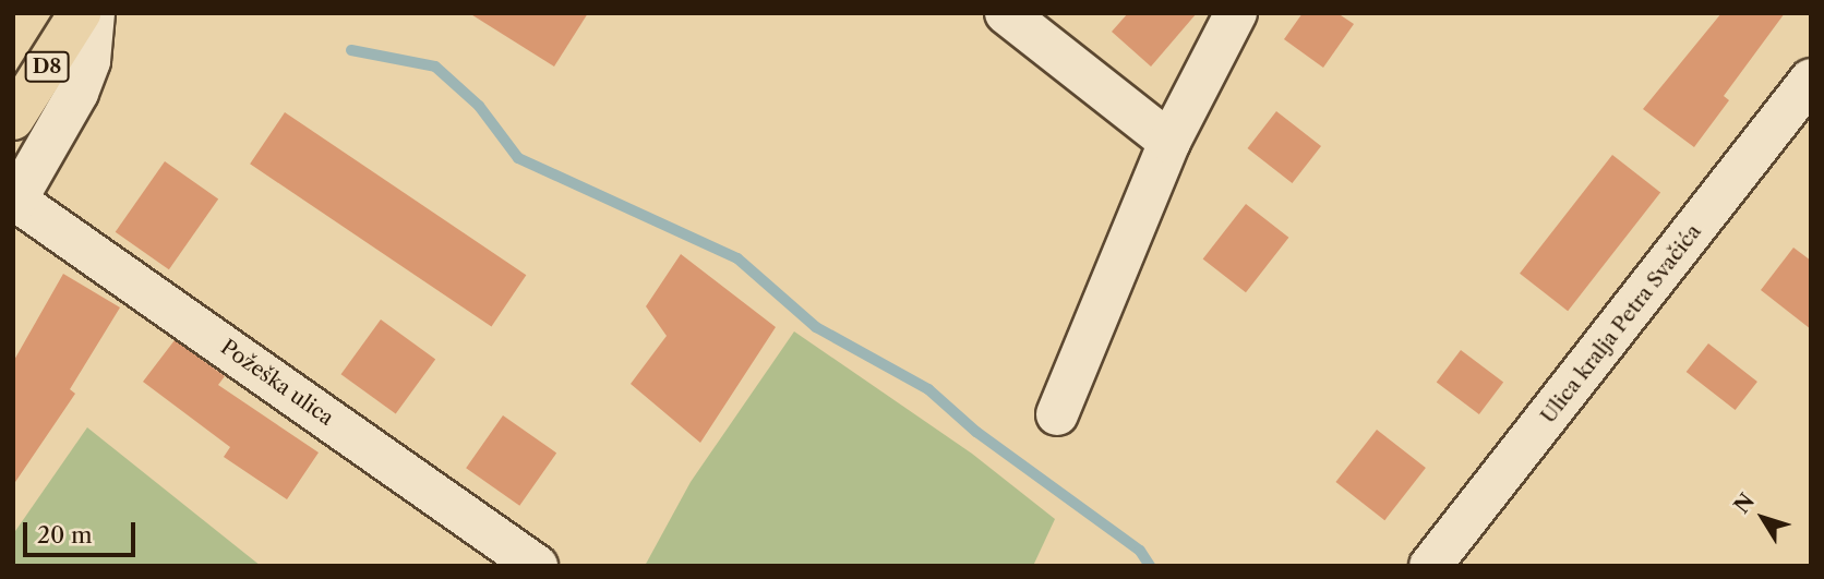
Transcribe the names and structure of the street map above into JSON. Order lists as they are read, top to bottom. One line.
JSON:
{"streets":{"main road":["D8"],"street":["Ulica kralja Petra Svačića","Požeška ulica"]},"scale_bar":"20 m","north":"top left"}
